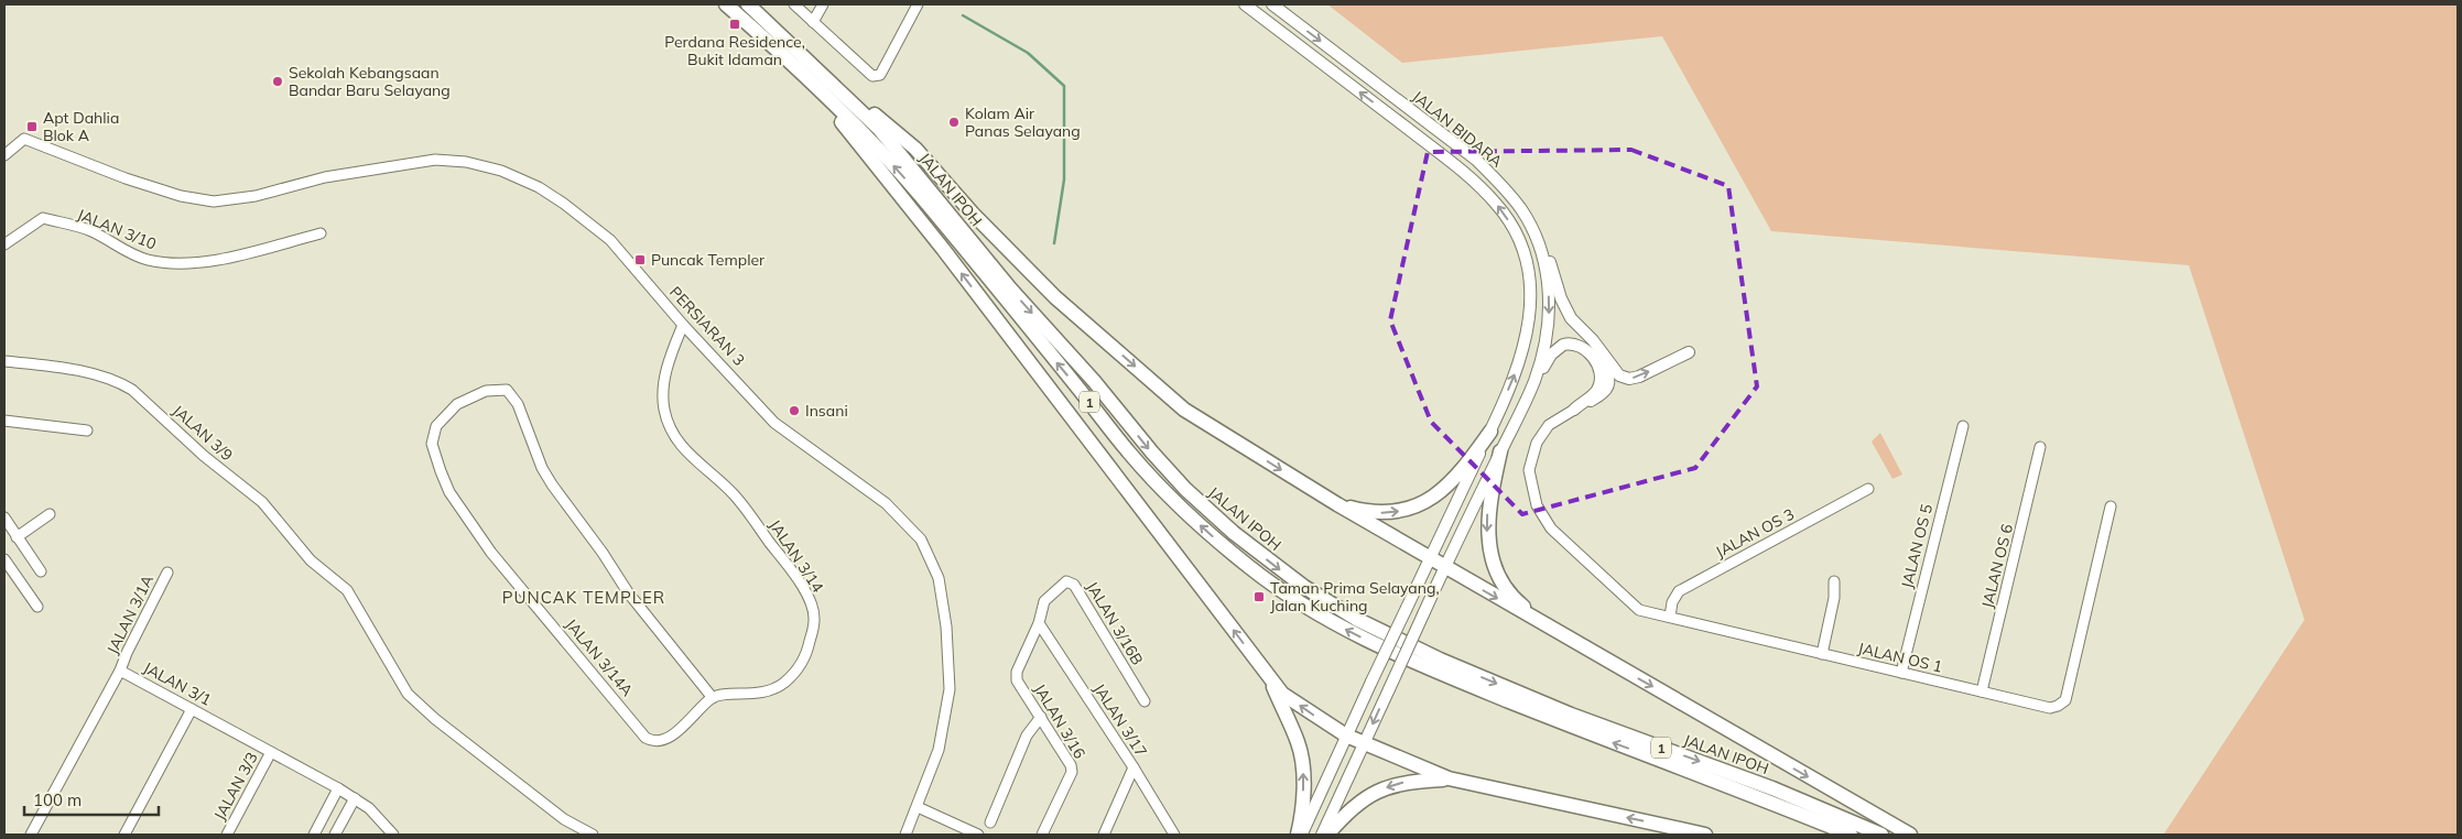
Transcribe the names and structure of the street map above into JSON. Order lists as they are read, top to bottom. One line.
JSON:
{"streets":{"highway":["JALAN IPOH","1"],"main road":["JALAN BIDARA"],"street":["JALAN 3/10","PERSIARAN 3","JALAN 3/9","JALAN OS 3","JALAN OS 5","JALAN 3/14","JALAN OS 6","JALAN 3/1A","JALAN 3/16B","JALAN 3/14A","JALAN OS 1","JALAN 3/1","JALAN 3/17","JALAN 3/16","JALAN 3/3"]},"crossings":[["PERSIARAN 3","JALAN 3/14"],["JALAN OS 3","JALAN OS 1"],["JALAN OS 5","JALAN OS 1"],["JALAN 3/14","JALAN 3/14A"],["JALAN OS 6","JALAN OS 1"],["JALAN 3/1A","JALAN 3/1"],["JALAN 3/16B","JALAN 3/17"],["JALAN 3/16B","JALAN 3/16"],["JALAN 3/1","JALAN 3/3"],["JALAN 3/17","JALAN 3/16"]],"districts":["PUNCAK TEMPLER"],"places":{"transit":["Perdana Residence, Bukit Idaman","Apt Dahlia Blok A","Puncak Templer","Taman Prima Selayang, Jalan Kuching"],"other":["Sekolah Kebangsaan Bandar Baru Selayang","Kolam Air Panas Selayang","Insani"]},"scale_bar":"100 m"}
